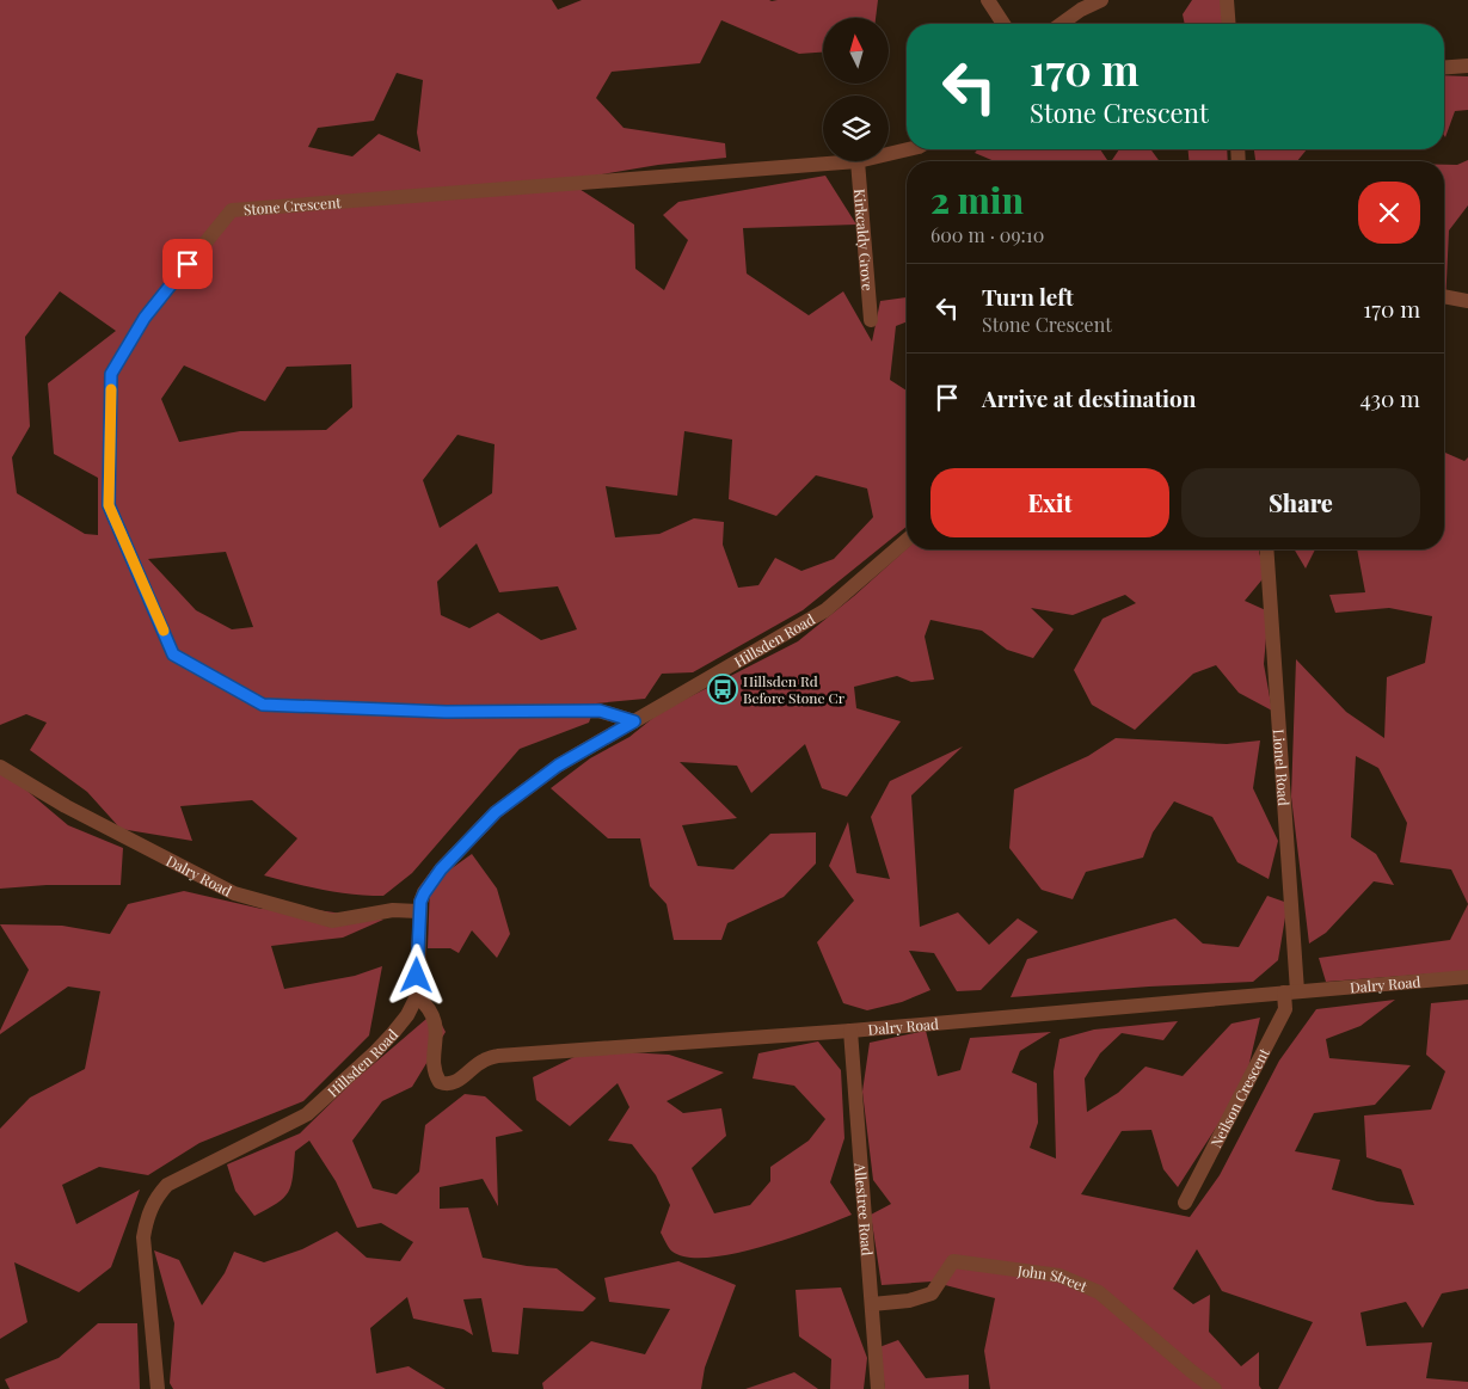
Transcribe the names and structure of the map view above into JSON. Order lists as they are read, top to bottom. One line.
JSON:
{"streets":{"street":["Stone Crescent","Kirkcaldy Grove","Hillsden Road","Lionel Road","Dalry Road","Neilson Crescent","Allestree Road","John Street"]},"crossings":[["Stone Crescent","Kirkcaldy Grove"],["Stone Crescent","Hillsden Road"],["Hillsden Road","Dalry Road"],["Lionel Road","Dalry Road"],["Lionel Road","Neilson Crescent"],["Dalry Road","Neilson Crescent"],["Dalry Road","Allestree Road"],["Allestree Road","John Street"]],"places":{"bus stop":["Hillsden Rd Before Stone Cr"]},"north":"top","page":{"turn":["170 m","Stone Crescent"],"heading":["2 min","600 m · 09:10"],"list":[{"name":"Turn left","note":"Stone Crescent","value":"170 m"},{"name":"Arrive at destination","value":"430 m"}],"buttons":["Exit","Share"]}}
